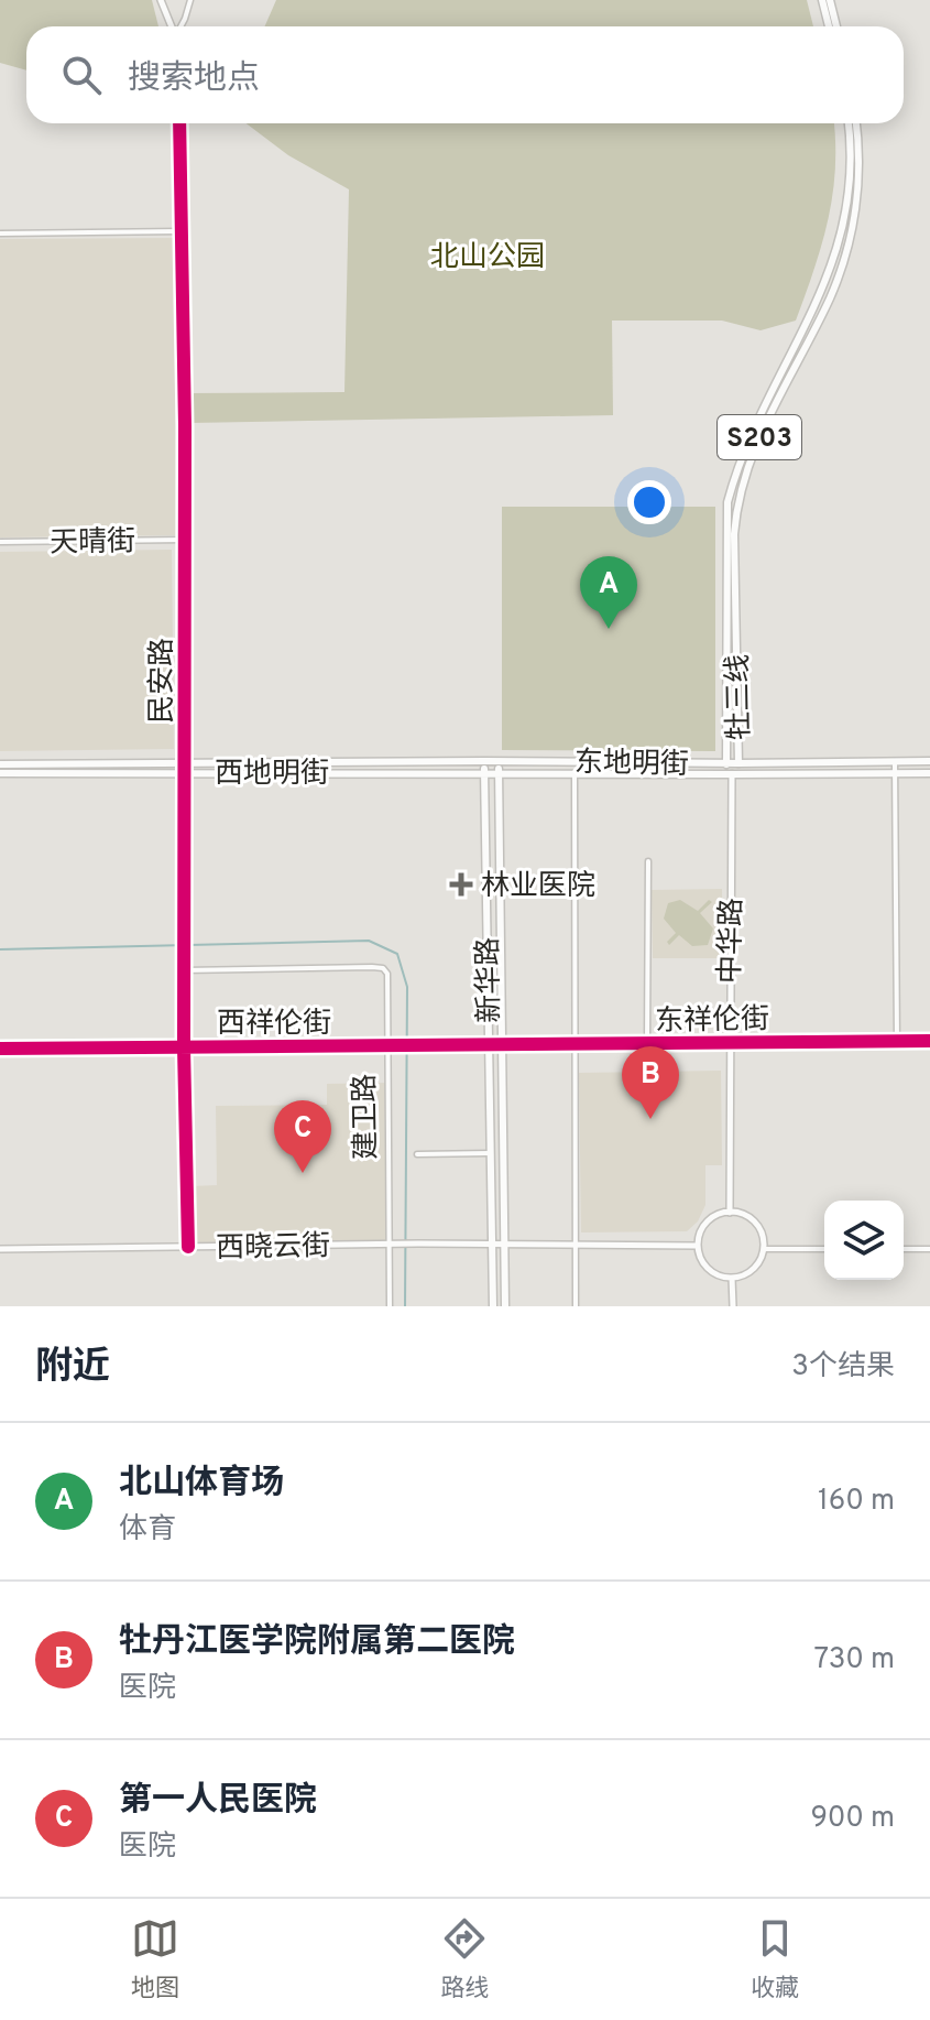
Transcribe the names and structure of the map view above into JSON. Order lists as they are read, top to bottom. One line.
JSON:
{"streets":{"main road":["S203","牡三线","东地明街","西地明街","新华路"],"street":["天晴街","民安路","中华路","东祥伦街","西祥伦街","建卫路","西晓云街"]},"crossings":[["天晴街","民安路"],["民安路","西地明街"],["民安路","西祥伦街"],["民安路","建卫路"],["民安路","西晓云街"],["牡三线","东地明街"],["牡三线","中华路"],["东地明街","西地明街"],["东地明街","中华路"],["东地明街","新华路"],["西地明街","新华路"],["中华路","东祥伦街"],["中华路","西晓云街"],["新华路","东祥伦街"],["新华路","西祥伦街"],["新华路","西晓云街"],["东祥伦街","西祥伦街"],["西祥伦街","建卫路"],["建卫路","西晓云街"]],"parks":["北山公园"],"places":{"health":["林业医院"]},"page":{"search":"搜索地点","pins":["A","B","C"],"heading":["附近","3个结果"],"list":[{"mark":"A","name":"北山体育场","note":"体育","value":"160 m"},{"mark":"B","name":"牡丹江医学院附属第二医院","note":"医院","value":"730 m"},{"mark":"C","name":"第一人民医院","note":"医院","value":"900 m"}],"nav":["地图","路线","收藏"]}}
